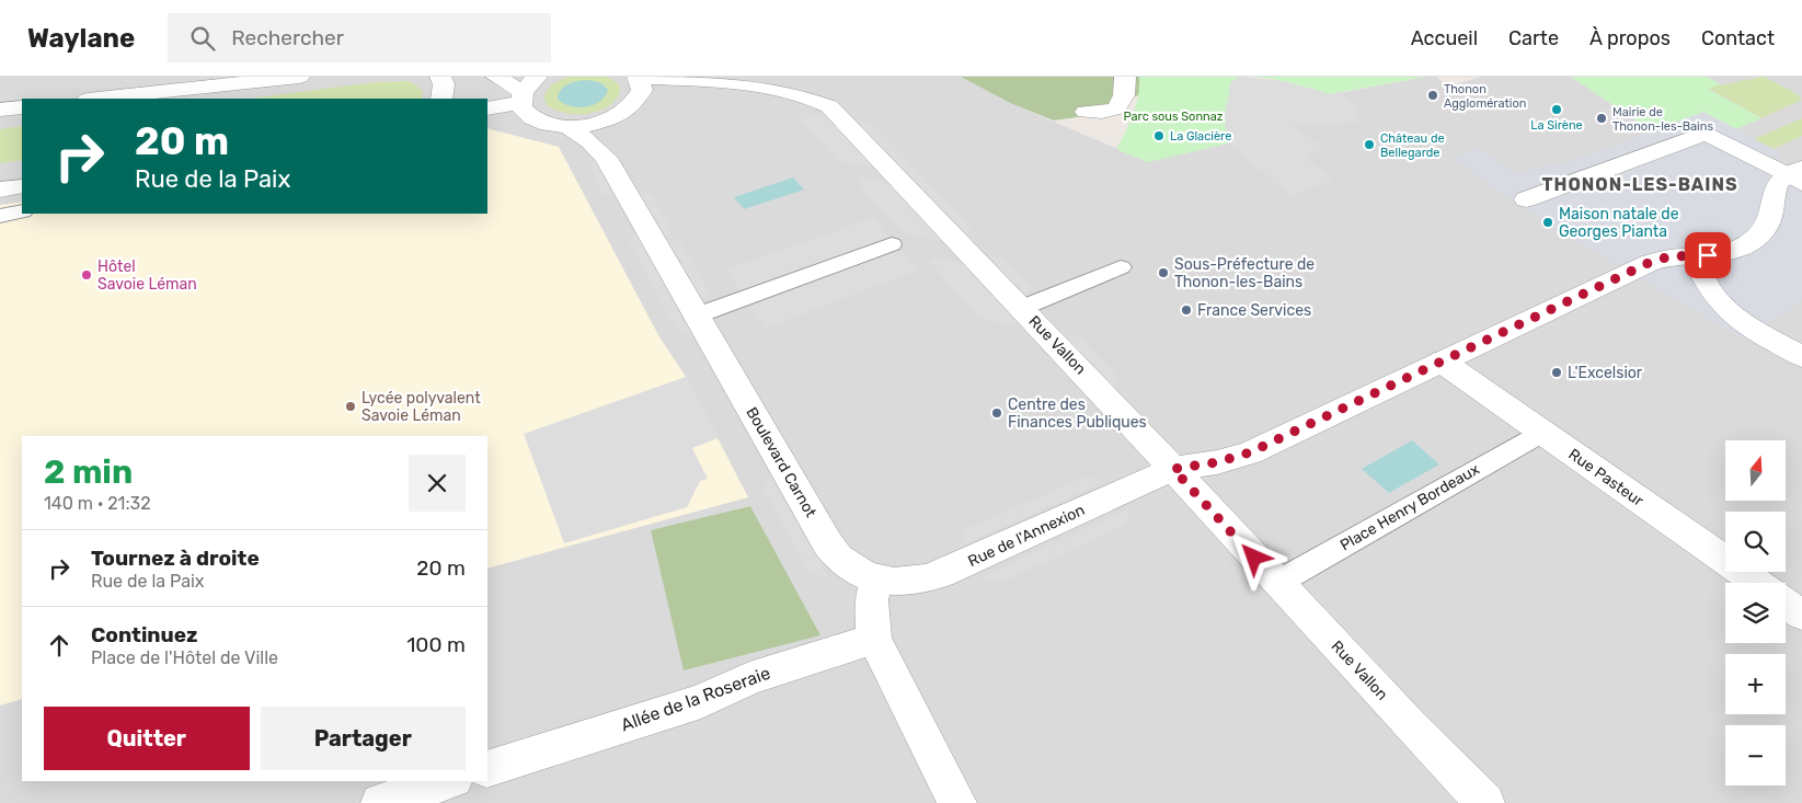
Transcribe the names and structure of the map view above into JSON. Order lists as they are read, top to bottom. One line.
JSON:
{"streets":{"street":["Rue Vallon","Boulevard Carnot","Rue Pasteur","Rue de l'Annexion","Allée de la Roseraie"],"lane":["Place Henry Bordeaux"]},"crossings":[["Rue Vallon","Place Henry Bordeaux"],["Rue Vallon","Rue de l'Annexion"],["Boulevard Carnot","Rue de l'Annexion"],["Rue Pasteur","Place Henry Bordeaux"],["Rue Pasteur","Rue de l'Annexion"]],"districts":["THONON-LES-BAINS"],"parks":["Parc sous Sonnaz"],"places":["Thonon Agglomération","La Sirène","Mairie de Thonon-les-Bains","La Glacière","Château de Bellegarde","Maison natale de Georges Pianta","Sous-Préfecture de Thonon-les-Bains","Hôtel Savoie Léman","France Services","L'Excelsior","Lycée polyvalent Savoie Léman","Centre des Finances Publiques"],"north":"top","page":{"header":"Waylane","search":"Rechercher","nav":["Accueil","Carte","À propos","Contact"],"turn":["20 m","Rue de la Paix"],"heading":["2 min","140 m · 21:32"],"map_buttons":["+","−"],"list":[{"name":"Tournez à droite","note":"Rue de la Paix","value":"20 m"},{"name":"Continuez","note":"Place de l'Hôtel de Ville","value":"100 m"}],"buttons":["Quitter","Partager"]}}
